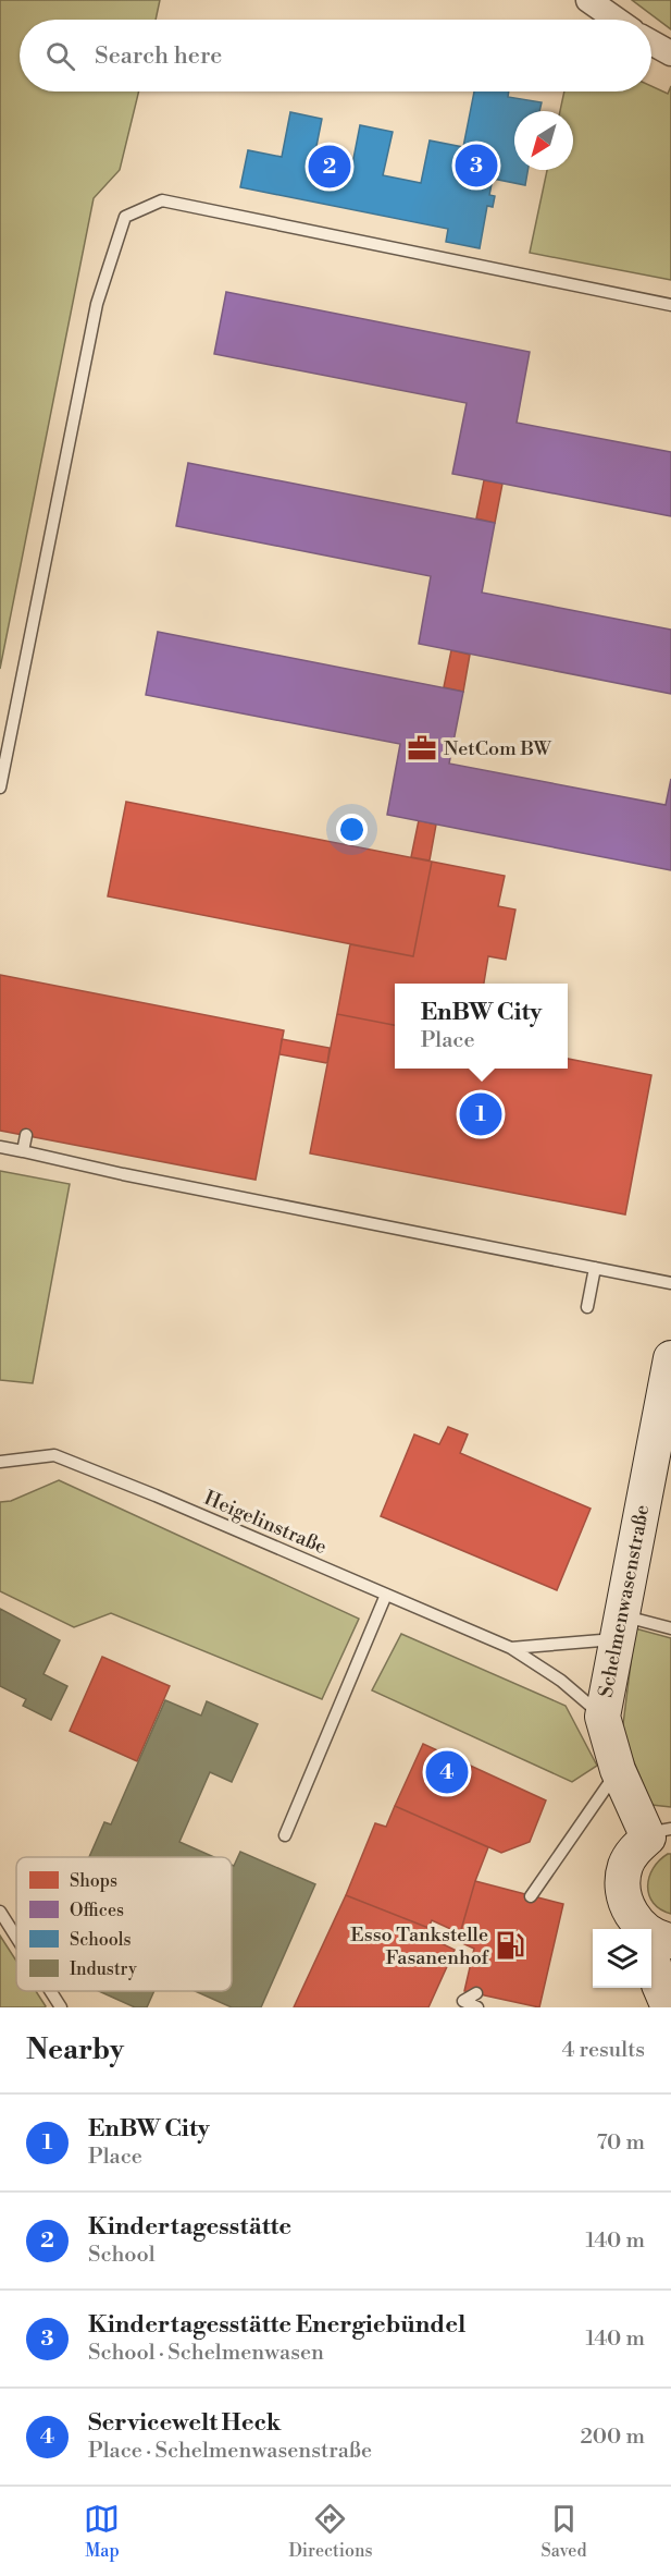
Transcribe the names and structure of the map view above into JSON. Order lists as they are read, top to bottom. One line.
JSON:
{"streets":{"street":["Schelmenwasenstraße"],"lane":["Heigelinstraße"]},"crossings":[["Heigelinstraße","Schelmenwasenstraße"]],"places":{"office":["NetCom BW"],"fuel station":["Esso Tankstelle Fasanenhof"]},"legend":["Shops","Offices","Schools","Industry"],"north":"bottom left","page":{"search":"Search here","pins":["3","2","1","4"],"popup":["EnBW City","Place"],"heading":["Nearby","4 results"],"list":[{"mark":"1","name":"EnBW City","note":"Place","value":"70 m"},{"mark":"2","name":"Kindertagesstätte","note":"School","value":"140 m"},{"mark":"3","name":"Kindertagesstätte Energiebündel","note":"School · Schelmenwasen","value":"140 m"},{"mark":"4","name":"Servicewelt Heck","note":"Place · Schelmenwasenstraße","value":"200 m"}],"nav":["Map","Directions","Saved"]}}
